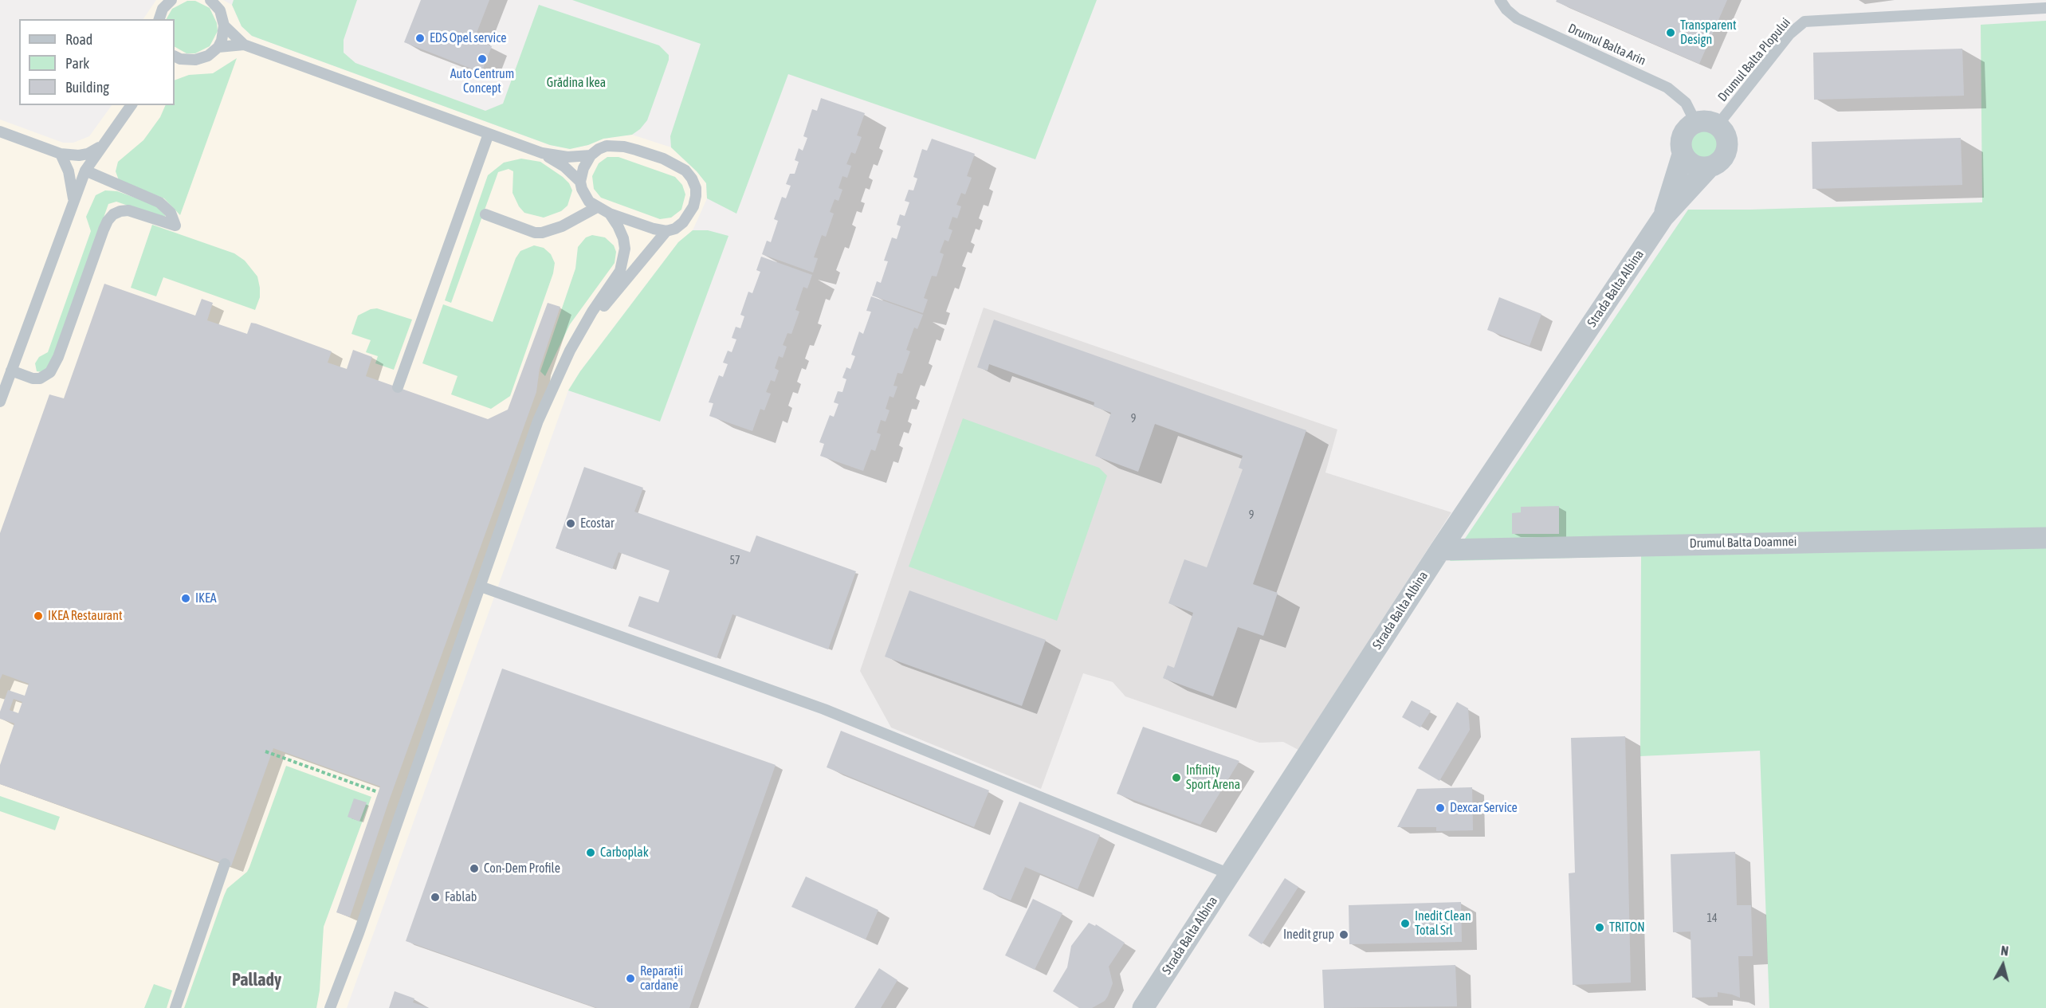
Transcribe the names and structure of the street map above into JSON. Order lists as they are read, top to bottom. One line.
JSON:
{"streets":{"street":["Strada Balta Albina","Drumul Balta Doamnei"],"lane":["Drumul Balta Arin","Drumul Balta Plopului"]},"crossings":[["Drumul Balta Arin","Drumul Balta Plopului"],["Drumul Balta Arin","Strada Balta Albina"],["Drumul Balta Plopului","Strada Balta Albina"],["Strada Balta Albina","Drumul Balta Doamnei"]],"districts":["Pallady"],"parks":["Grădina Ikea"],"places":["Transparent Design","EDS Opel service","Auto Centrum Concept","Ecostar","IKEA","IKEA Restaurant","Infinity Sport Arena","Dexcar Service","Carboplak","Con-Dem Profile","Fablab","Inedit Clean Total Srl","TRITON","Inedit grup","Reparații cardane"],"house_numbers":["9","9","57","14"],"legend":["Road","Park","Building"],"north":"top"}
